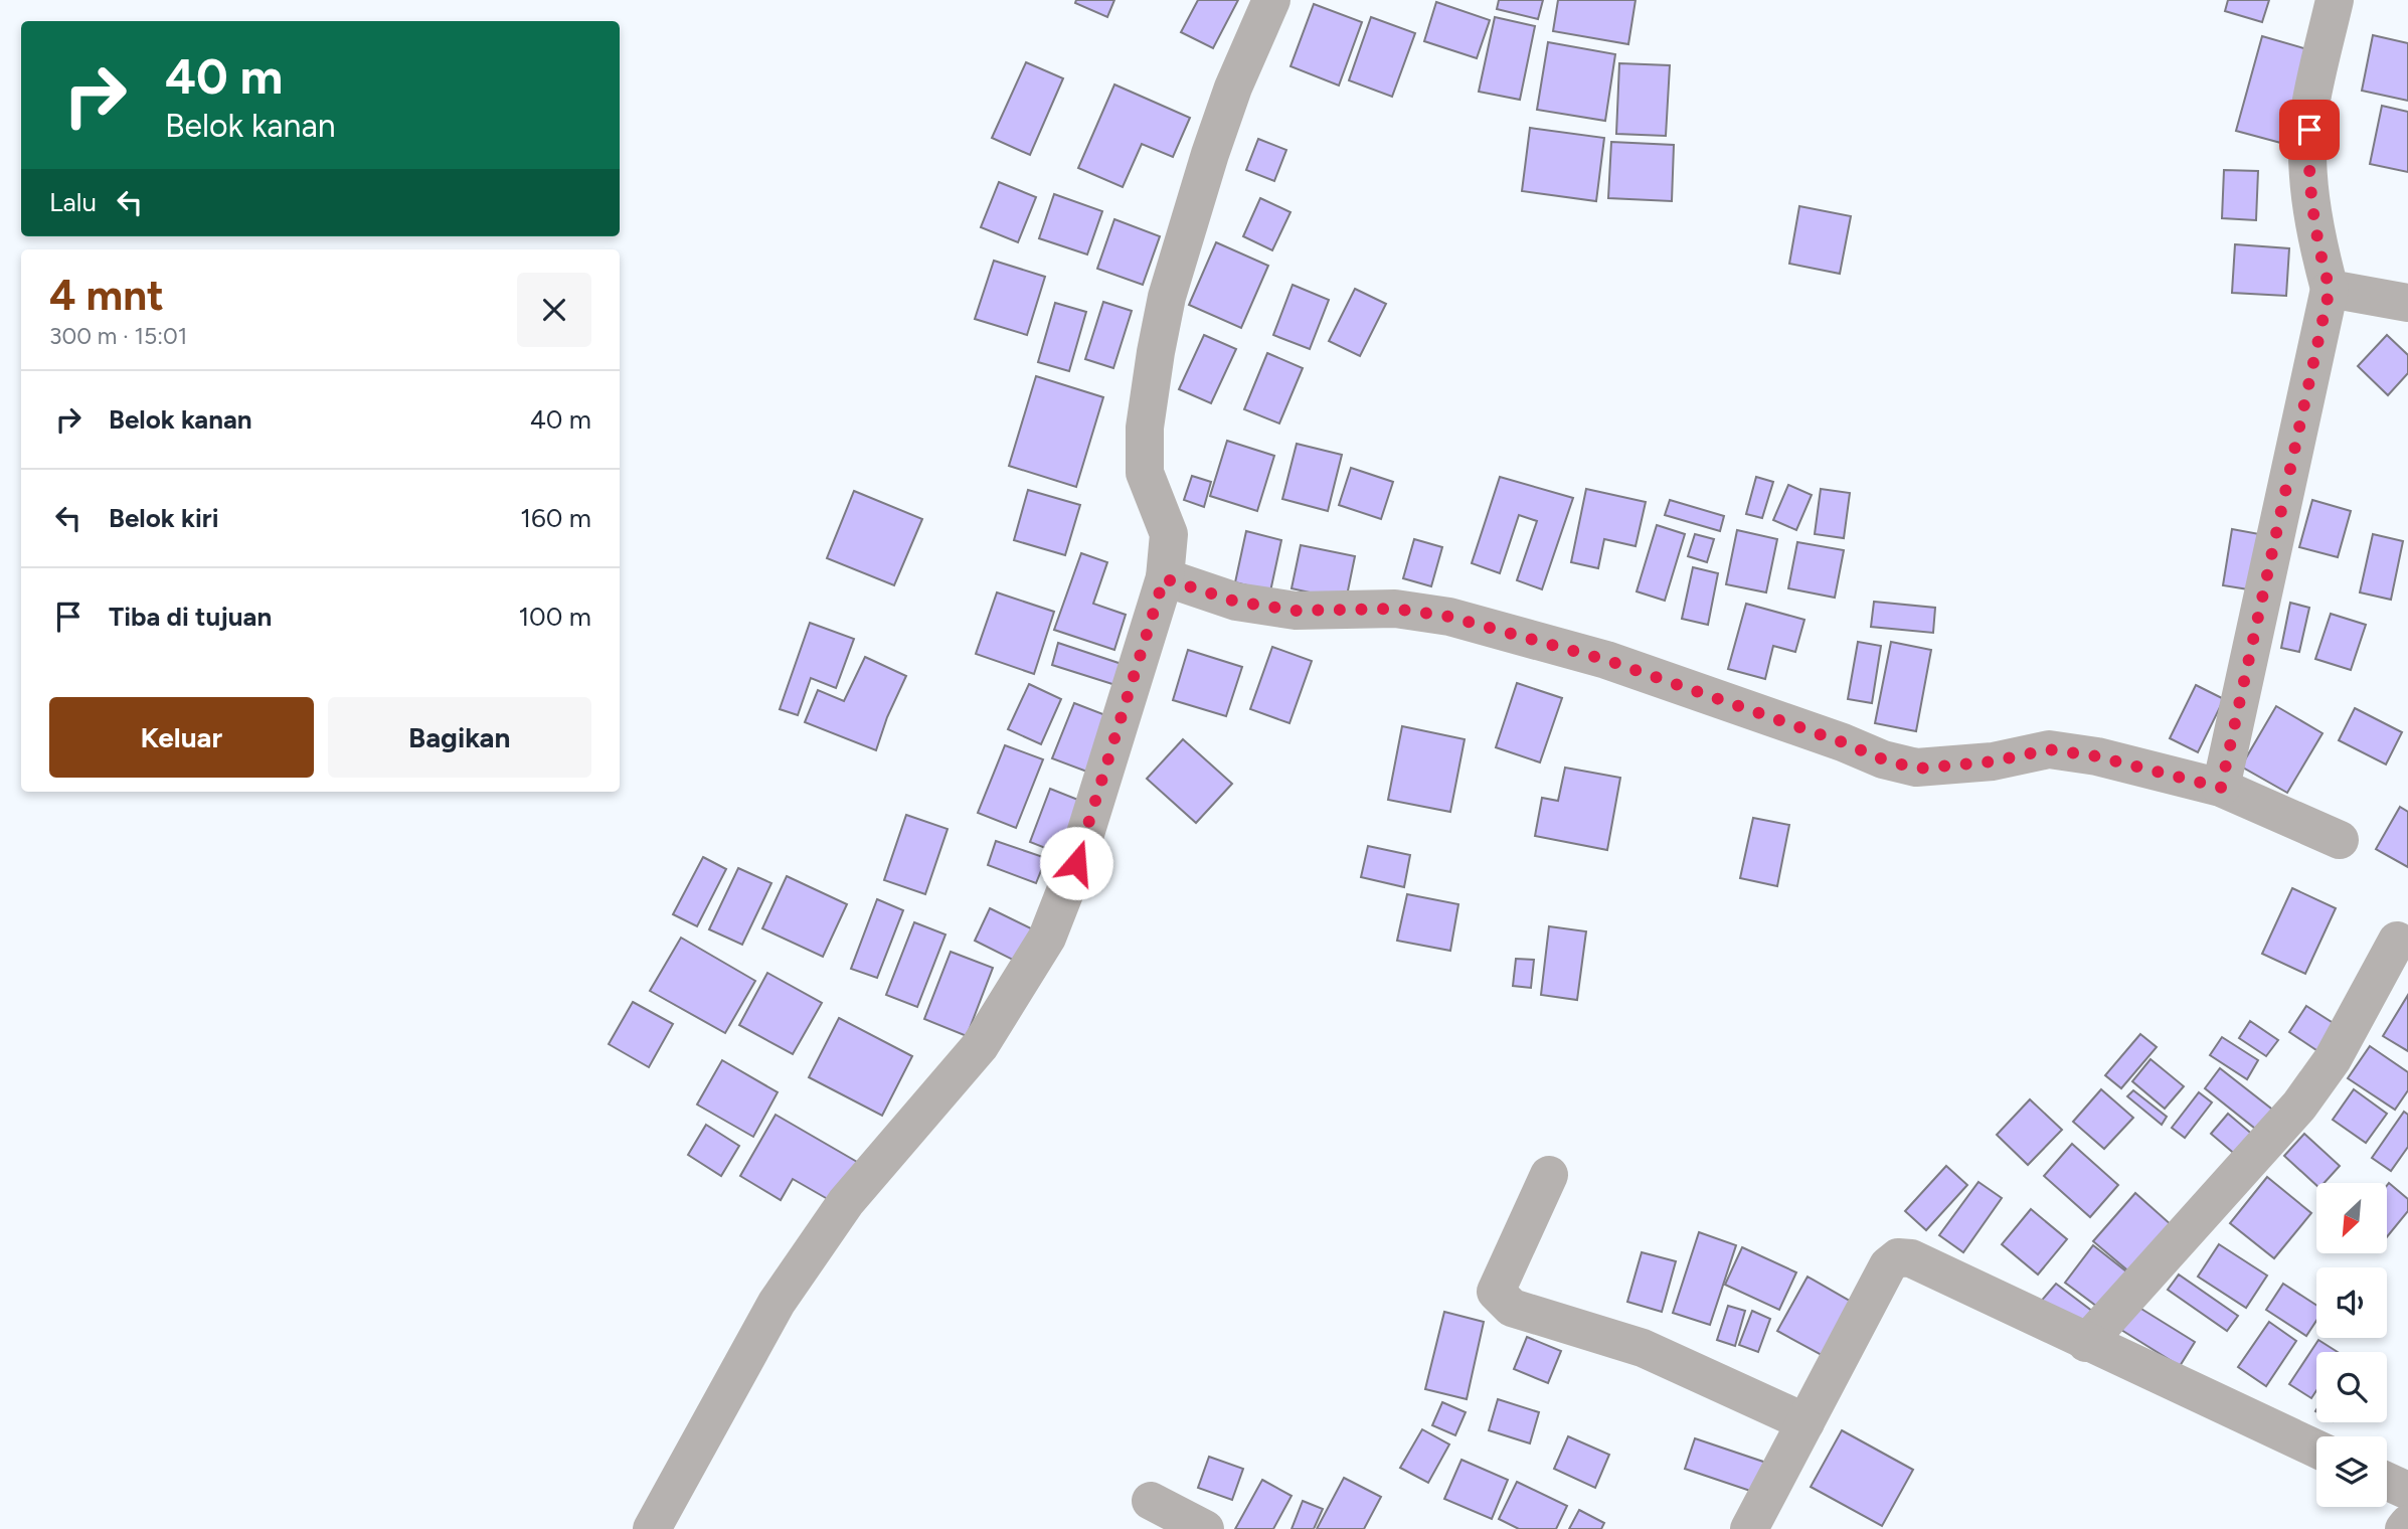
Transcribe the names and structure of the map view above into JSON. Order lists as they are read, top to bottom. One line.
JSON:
{"north":"bottom left","page":{"turn":["40 m","Belok kanan"],"then":"Lalu","heading":["4 mnt","300 m · 15:01"],"list":[{"name":"Belok kanan","value":"40 m"},{"name":"Belok kiri","value":"160 m"},{"name":"Tiba di tujuan","value":"100 m"}],"buttons":["Keluar","Bagikan"]}}
